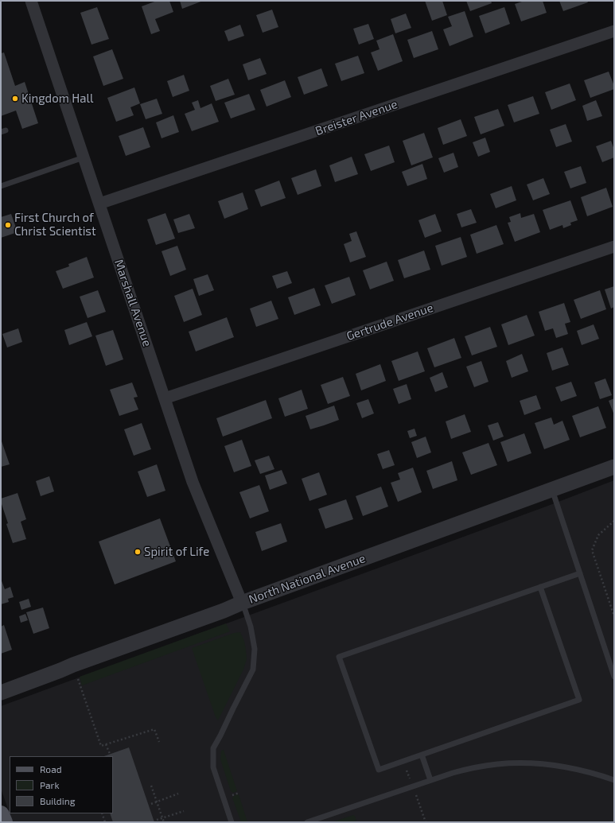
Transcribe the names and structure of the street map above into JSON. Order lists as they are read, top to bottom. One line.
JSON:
{"streets":{"street":["Breister Avenue","Marshall Avenue","Gertrude Avenue","North National Avenue"]},"crossings":[["Breister Avenue","Marshall Avenue"],["Marshall Avenue","Gertrude Avenue"],["Marshall Avenue","North National Avenue"]],"places":["Kingdom Hall","First Church of Christ Scientist","Spirit of Life"],"legend":["Road","Park","Building"]}
